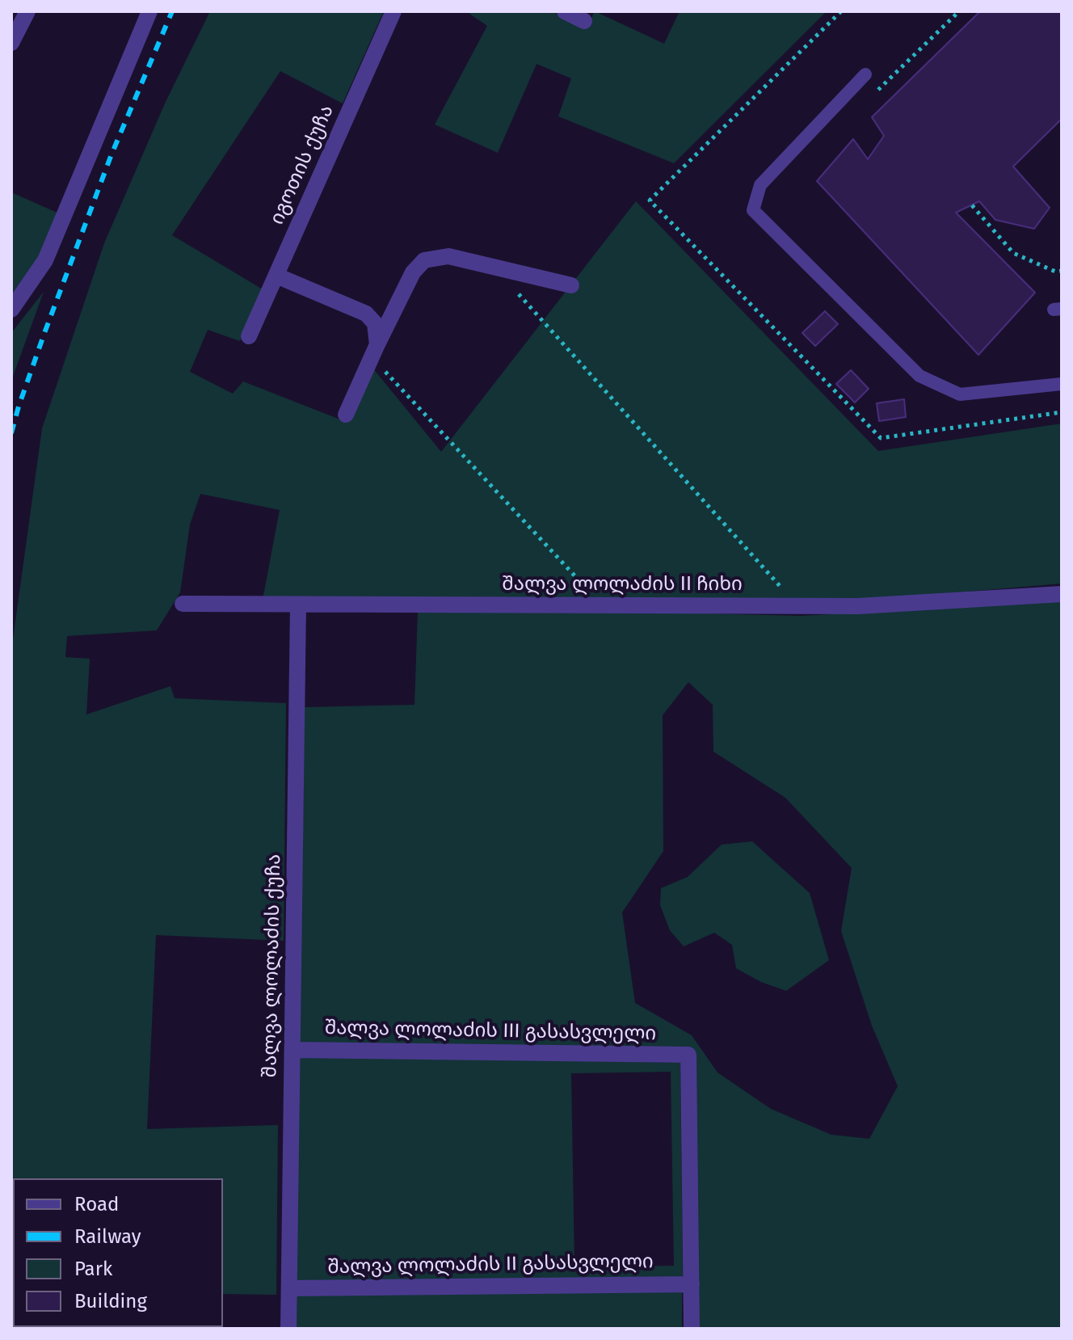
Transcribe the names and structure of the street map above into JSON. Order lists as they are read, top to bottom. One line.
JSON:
{"streets":{"street":["იგოთის ქუჩა","შალვა ლოლაძის II ჩიხი","შალვა ლოლაძის ქუჩა","შალვა ლოლაძის III გასასვლელი","შალვა ლოლაძის II გასასვლელი"]},"crossings":[["შალვა ლოლაძის II ჩიხი","შალვა ლოლაძის ქუჩა"],["შალვა ლოლაძის ქუჩა","შალვა ლოლაძის III გასასვლელი"],["შალვა ლოლაძის ქუჩა","შალვა ლოლაძის II გასასვლელი"],["შალვა ლოლაძის III გასასვლელი","შალვა ლოლაძის II გასასვლელი"]],"legend":["Road","Railway","Park","Building"]}
